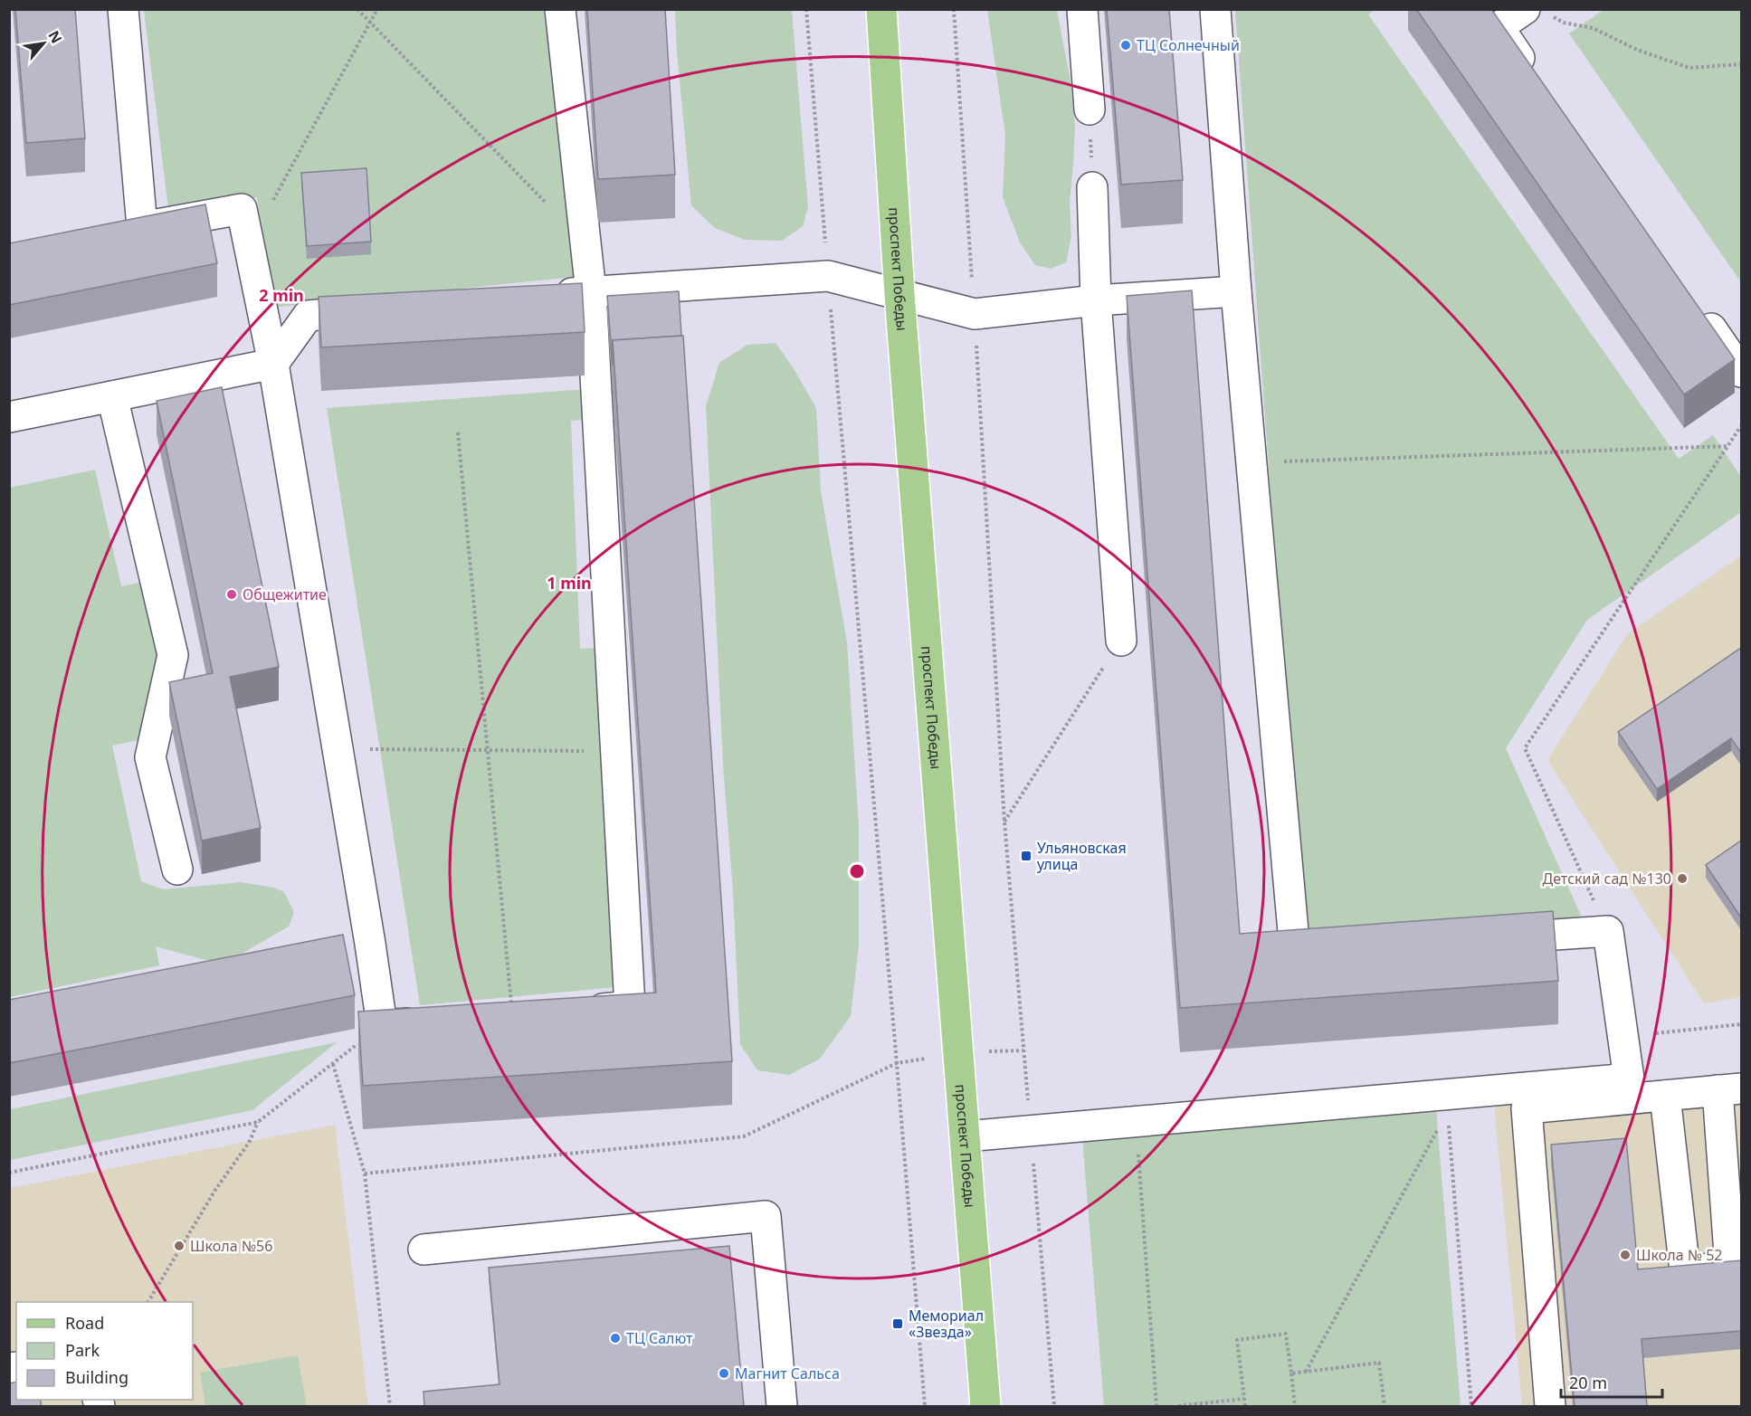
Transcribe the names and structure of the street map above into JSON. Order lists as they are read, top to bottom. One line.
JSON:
{"streets":{"main road":["проспект Победы"]},"places":{"other":["ТЦ Солнечный","Общежитие","Детский сад №130","Школа №56","Школа № 52","ТЦ Салют","Магнит Сальса"],"transit":["Ульяновская улица","Мемориал «Звезда»"]},"legend":["Road","Park","Building"],"scale_bar":"20 m","north":"top right","rings":["2 min","1 min"]}
